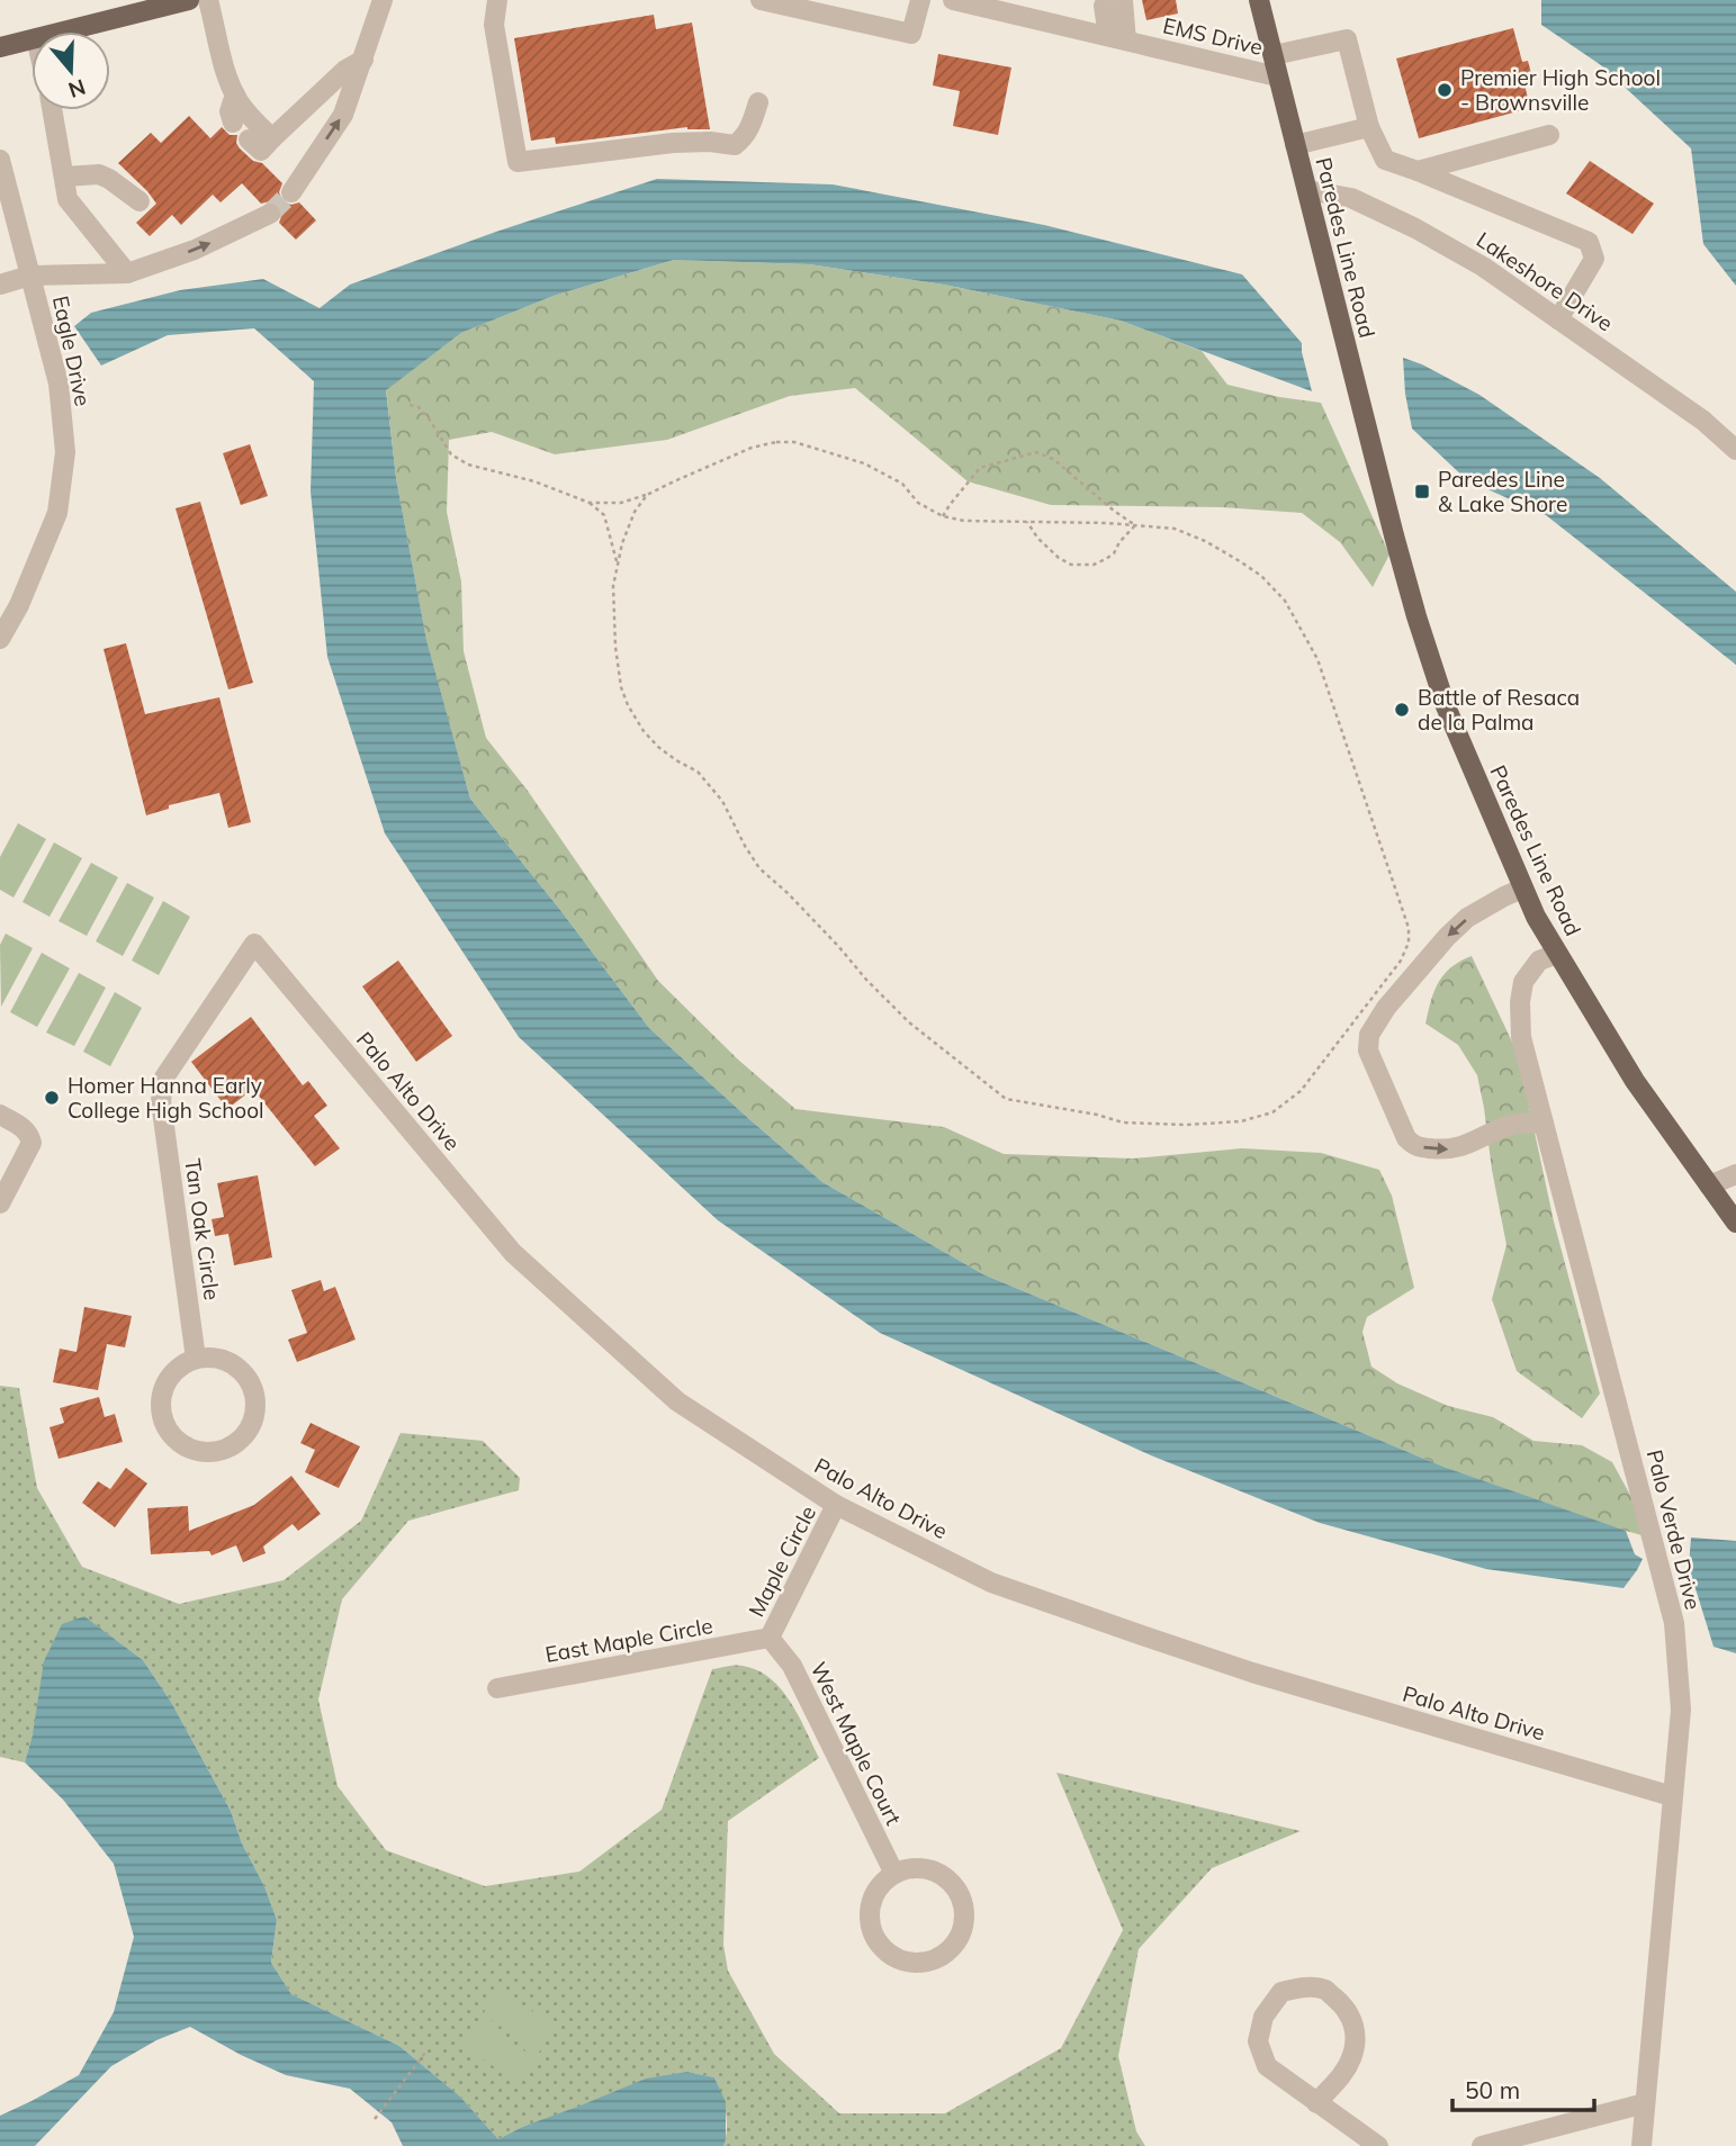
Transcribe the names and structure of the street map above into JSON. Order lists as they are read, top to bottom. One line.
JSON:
{"streets":{"main road":["Paredes Line Road"],"street":["EMS Drive","Lakeshore Drive","Eagle Drive","Palo Alto Drive","Tan Oak Circle","Palo Verde Drive","Maple Circle","East Maple Circle","West Maple Court"]},"crossings":[["EMS Drive","Paredes Line Road"],["Paredes Line Road","Lakeshore Drive"],["Paredes Line Road","Palo Verde Drive"],["Palo Alto Drive","Tan Oak Circle"],["Palo Alto Drive","Palo Verde Drive"],["Palo Alto Drive","Maple Circle"],["Maple Circle","East Maple Circle"],["Maple Circle","West Maple Court"],["East Maple Circle","West Maple Court"]],"places":{"other":["Premier High School - Brownsville","Battle of Resaca de la Palma","Homer Hanna Early College High School"],"transit":["Paredes Line & Lake Shore"]},"scale_bar":"50 m","north":"bottom"}
